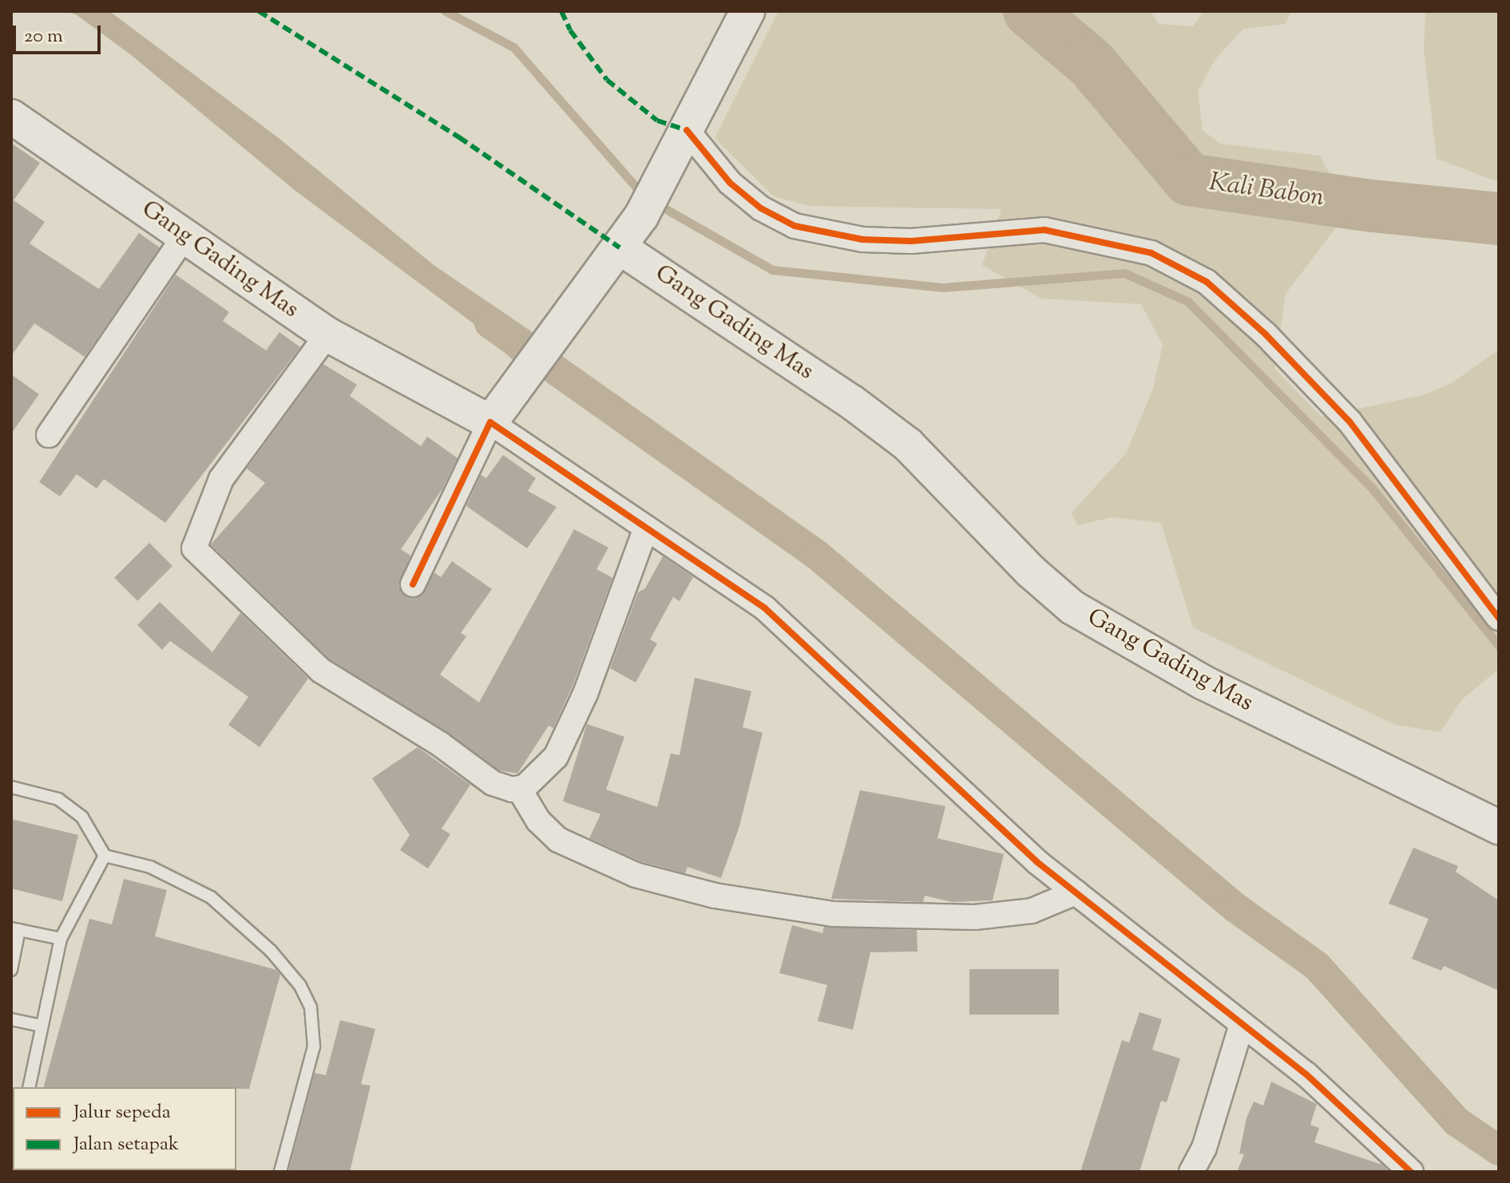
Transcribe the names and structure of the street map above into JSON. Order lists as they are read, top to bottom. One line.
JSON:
{"streets":{"main road":["Gang Gading Mas"]},"water":["Kali Babon"],"legend":["Jalur sepeda","Jalan setapak"],"scale_bar":"20 m"}
